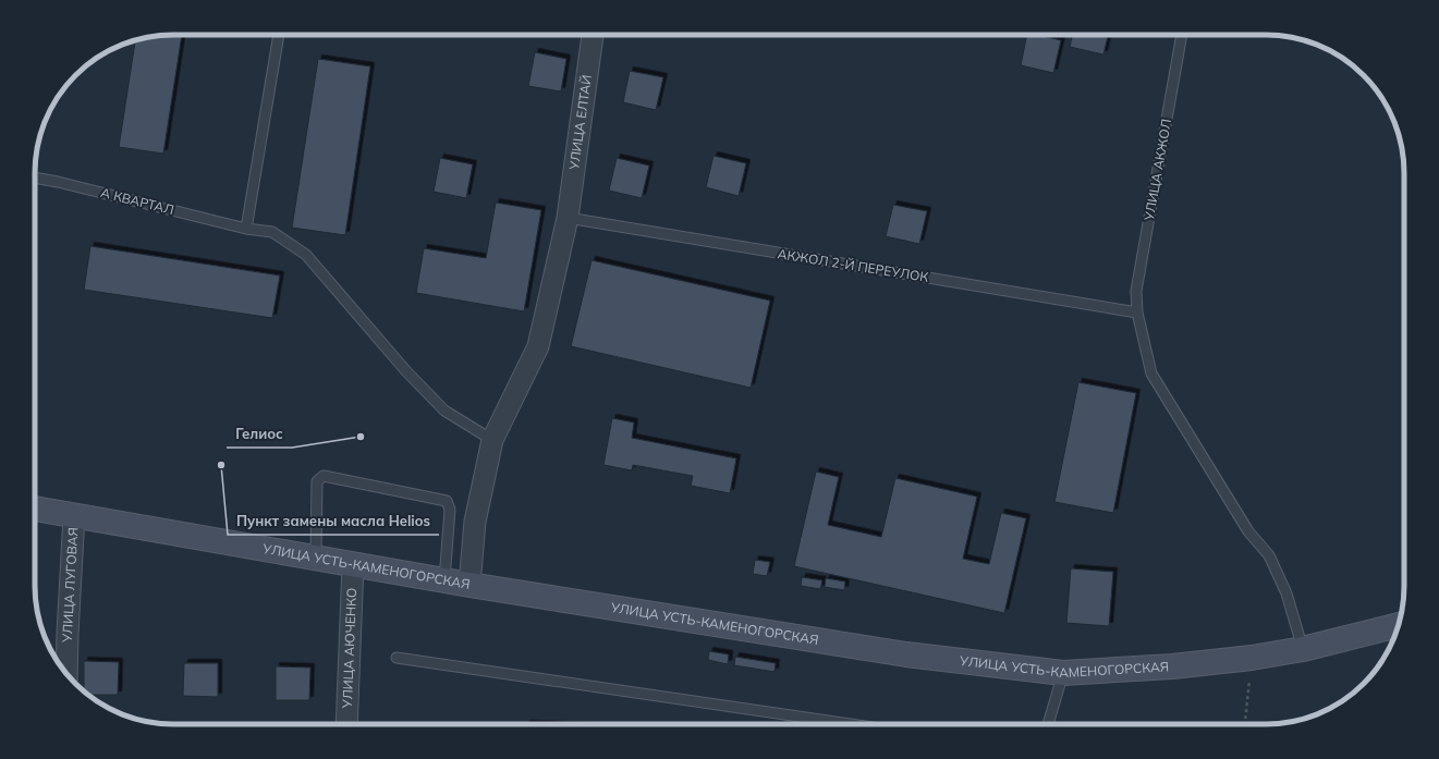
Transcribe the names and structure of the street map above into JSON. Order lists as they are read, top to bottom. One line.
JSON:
{"streets":{"street":["УЛИЦА ЕЛТАЙ","УЛИЦА УСТЬ-КАМЕНОГОРСКАЯ","УЛИЦА ЛУГОВАЯ","УЛИЦА АЮЧЕНКО"],"lane":["УЛИЦА АКЖОЛ","А КВАРТАЛ","АКЖОЛ 2-Й ПЕРЕУЛОК"]},"crossings":[["УЛИЦА ЕЛТАЙ","А КВАРТАЛ"],["УЛИЦА ЕЛТАЙ","АКЖОЛ 2-Й ПЕРЕУЛОК"],["УЛИЦА ЕЛТАЙ","УЛИЦА УСТЬ-КАМЕНОГОРСКАЯ"],["УЛИЦА АКЖОЛ","АКЖОЛ 2-Й ПЕРЕУЛОК"],["УЛИЦА АКЖОЛ","УЛИЦА УСТЬ-КАМЕНОГОРСКАЯ"],["УЛИЦА УСТЬ-КАМЕНОГОРСКАЯ","УЛИЦА ЛУГОВАЯ"],["УЛИЦА УСТЬ-КАМЕНОГОРСКАЯ","УЛИЦА АЮЧЕНКО"]],"places":["Гелиос","Пункт замены масла Helios"]}
